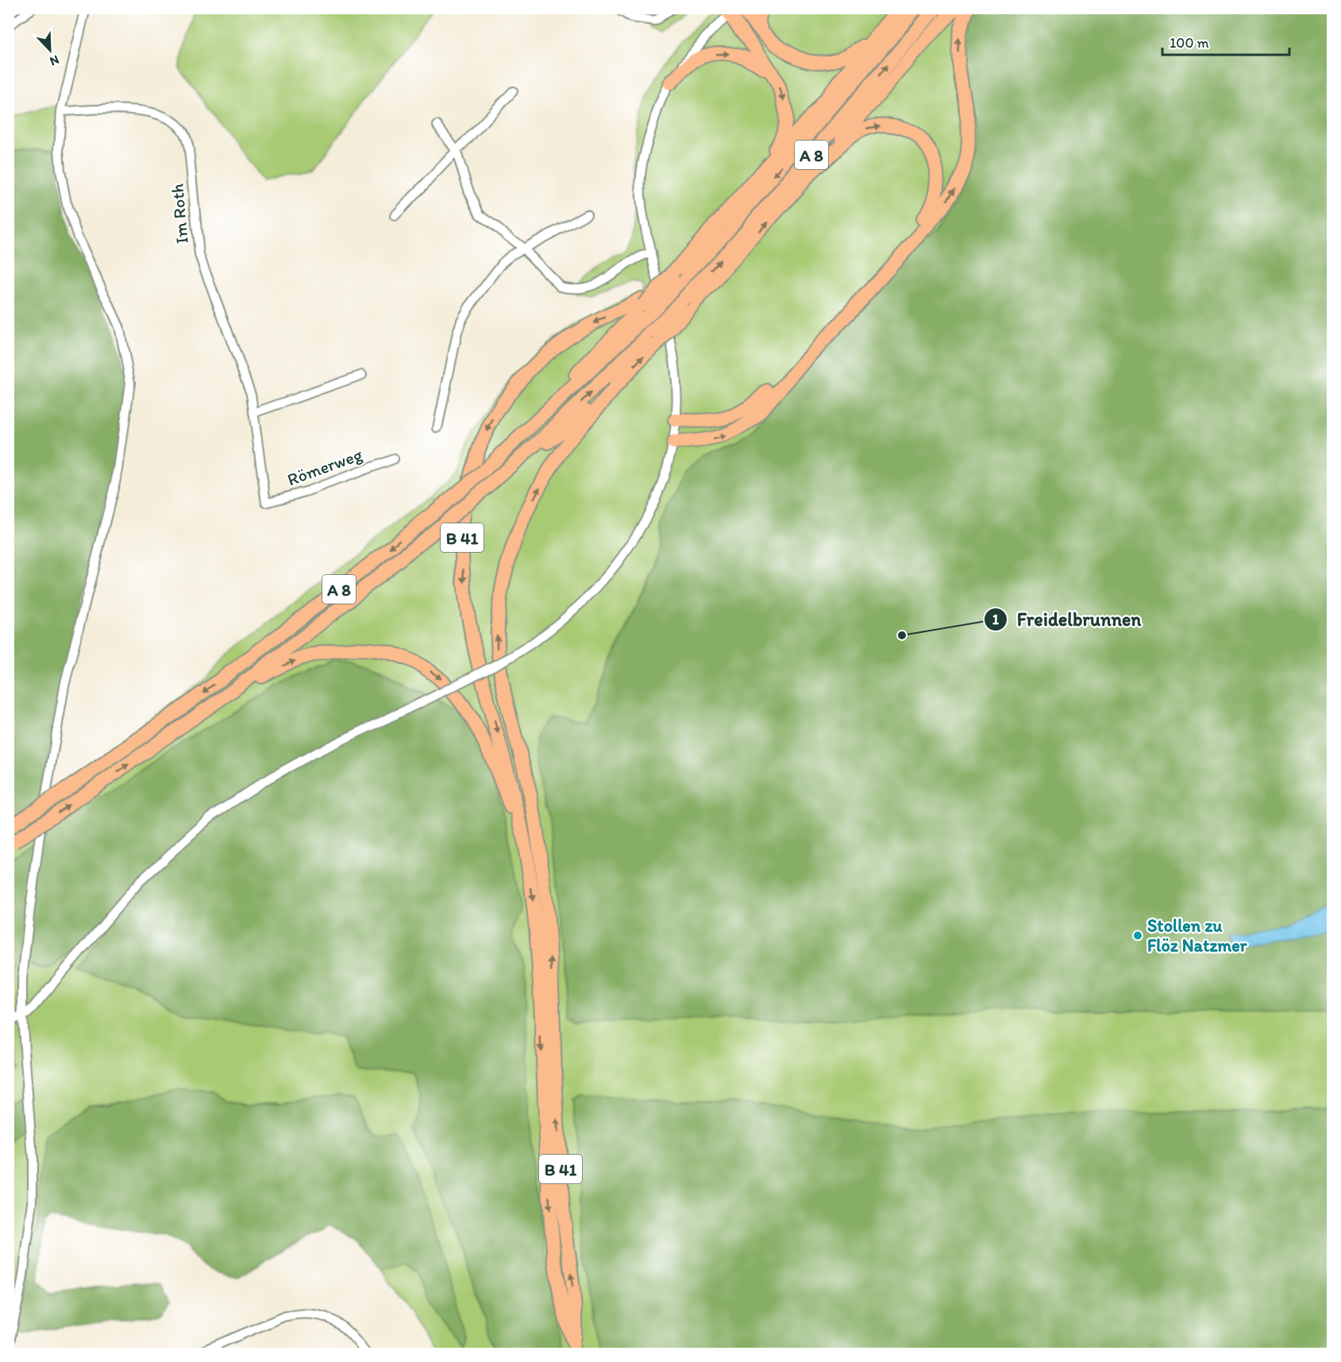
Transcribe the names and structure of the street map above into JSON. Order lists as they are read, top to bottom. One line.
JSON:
{"streets":{"highway":["A 8","B 41"],"street":["Im Roth","Römerweg"]},"crossings":[["A 8","B 41"],["Im Roth","Römerweg"]],"places":["Freidelbrunnen","Stollen zu Flöz Natzmer"],"scale_bar":"100 m","north":"bottom right"}
